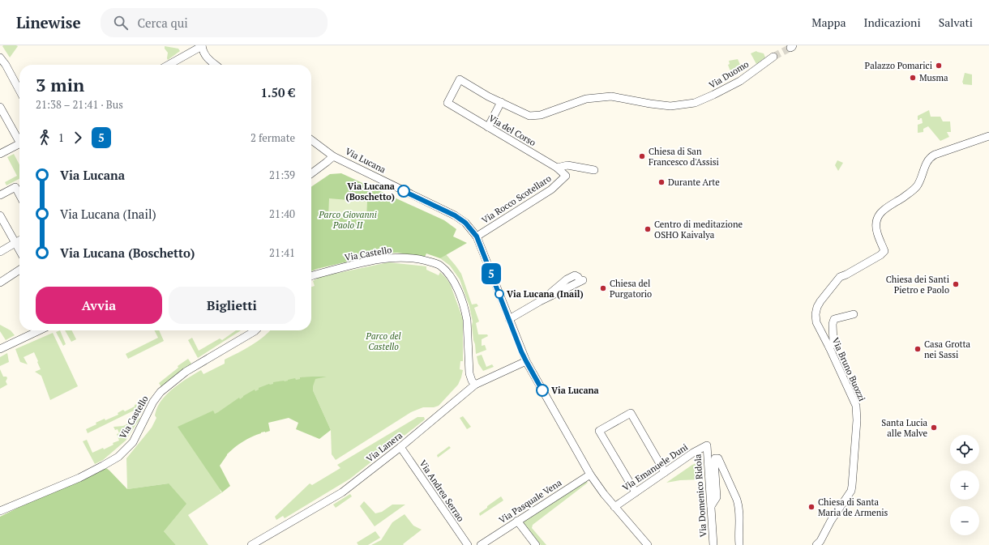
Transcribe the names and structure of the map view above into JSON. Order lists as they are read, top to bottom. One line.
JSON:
{"streets":{"street":["Via Duomo","Via del Corso","Via Lucana","Via Rocco Scotellaro","Via Castello","Via Bruno Buozzi","Via Lanera","Via Emanuele Duni","Via Andrea Serrao","Via Domenico Ridola","Via Pasquale Vena"]},"crossings":[["Via Duomo","Via del Corso"],["Via del Corso","Via Rocco Scotellaro"],["Via Lucana","Via Rocco Scotellaro"],["Via Lucana","Via Lanera"],["Via Lucana","Via Emanuele Duni"],["Via Lucana","Via Pasquale Vena"],["Via Castello","Via Lanera"],["Via Lanera","Via Andrea Serrao"],["Via Emanuele Duni","Via Domenico Ridola"]],"parks":["Parco Giovanni Paolo II","Parco del Castello"],"places":["Palazzo Pomarici","Musma","Chiesa di San Francesco d'Assisi","Durante Arte","Via Lucana (Boschetto)","Centro di meditazione OSHO Kaivalya","Chiesa dei Santi Pietro e Paolo","Chiesa del Purgatorio","Via Lucana (Inail)","Casa Grotta nei Sassi","Via Lucana","Santa Lucia alle Malve","Chiesa di Santa Maria de Armenis"],"lines":["bus line 5"],"page":{"header":"Linewise","search":"Cerca qui","nav":["Mappa","Indicazioni","Salvati"],"on_map":"5","heading":["3 min","21:38 – 21:41 · Bus","1.50 €"],"legs":["1","5","2 fermate"],"list":[{"name":"Via Lucana","value":"21:39"},{"name":"Via Lucana (Inail)","value":"21:40"},{"name":"Via Lucana (Boschetto)","value":"21:41"}],"buttons":["Avvia","Biglietti"],"map_buttons":["+","−"]}}
